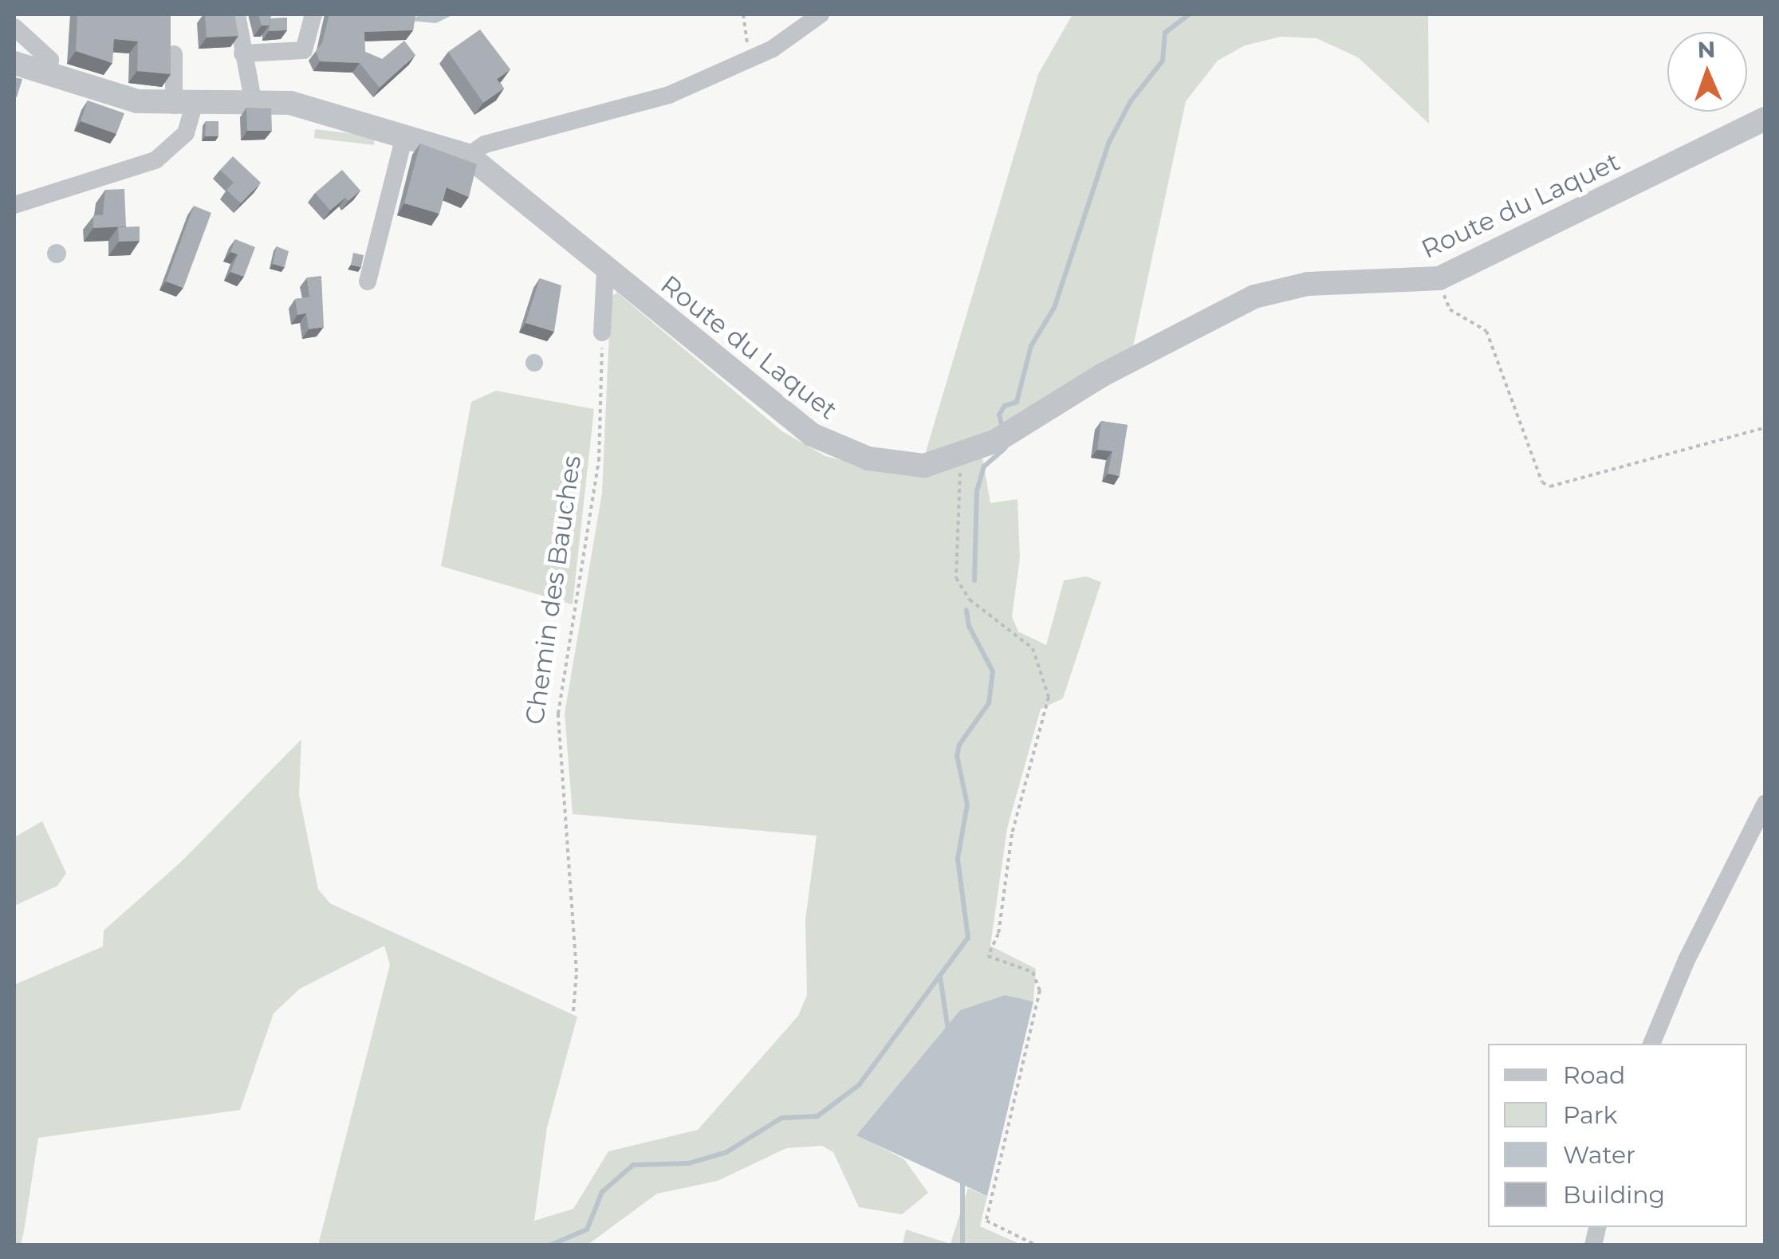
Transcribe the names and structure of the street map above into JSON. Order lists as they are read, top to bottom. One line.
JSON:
{"streets":{"street":["Route du Laquet"],"path":["Chemin des Bauches"]},"legend":["Road","Park","Water","Building"],"north":"top"}
